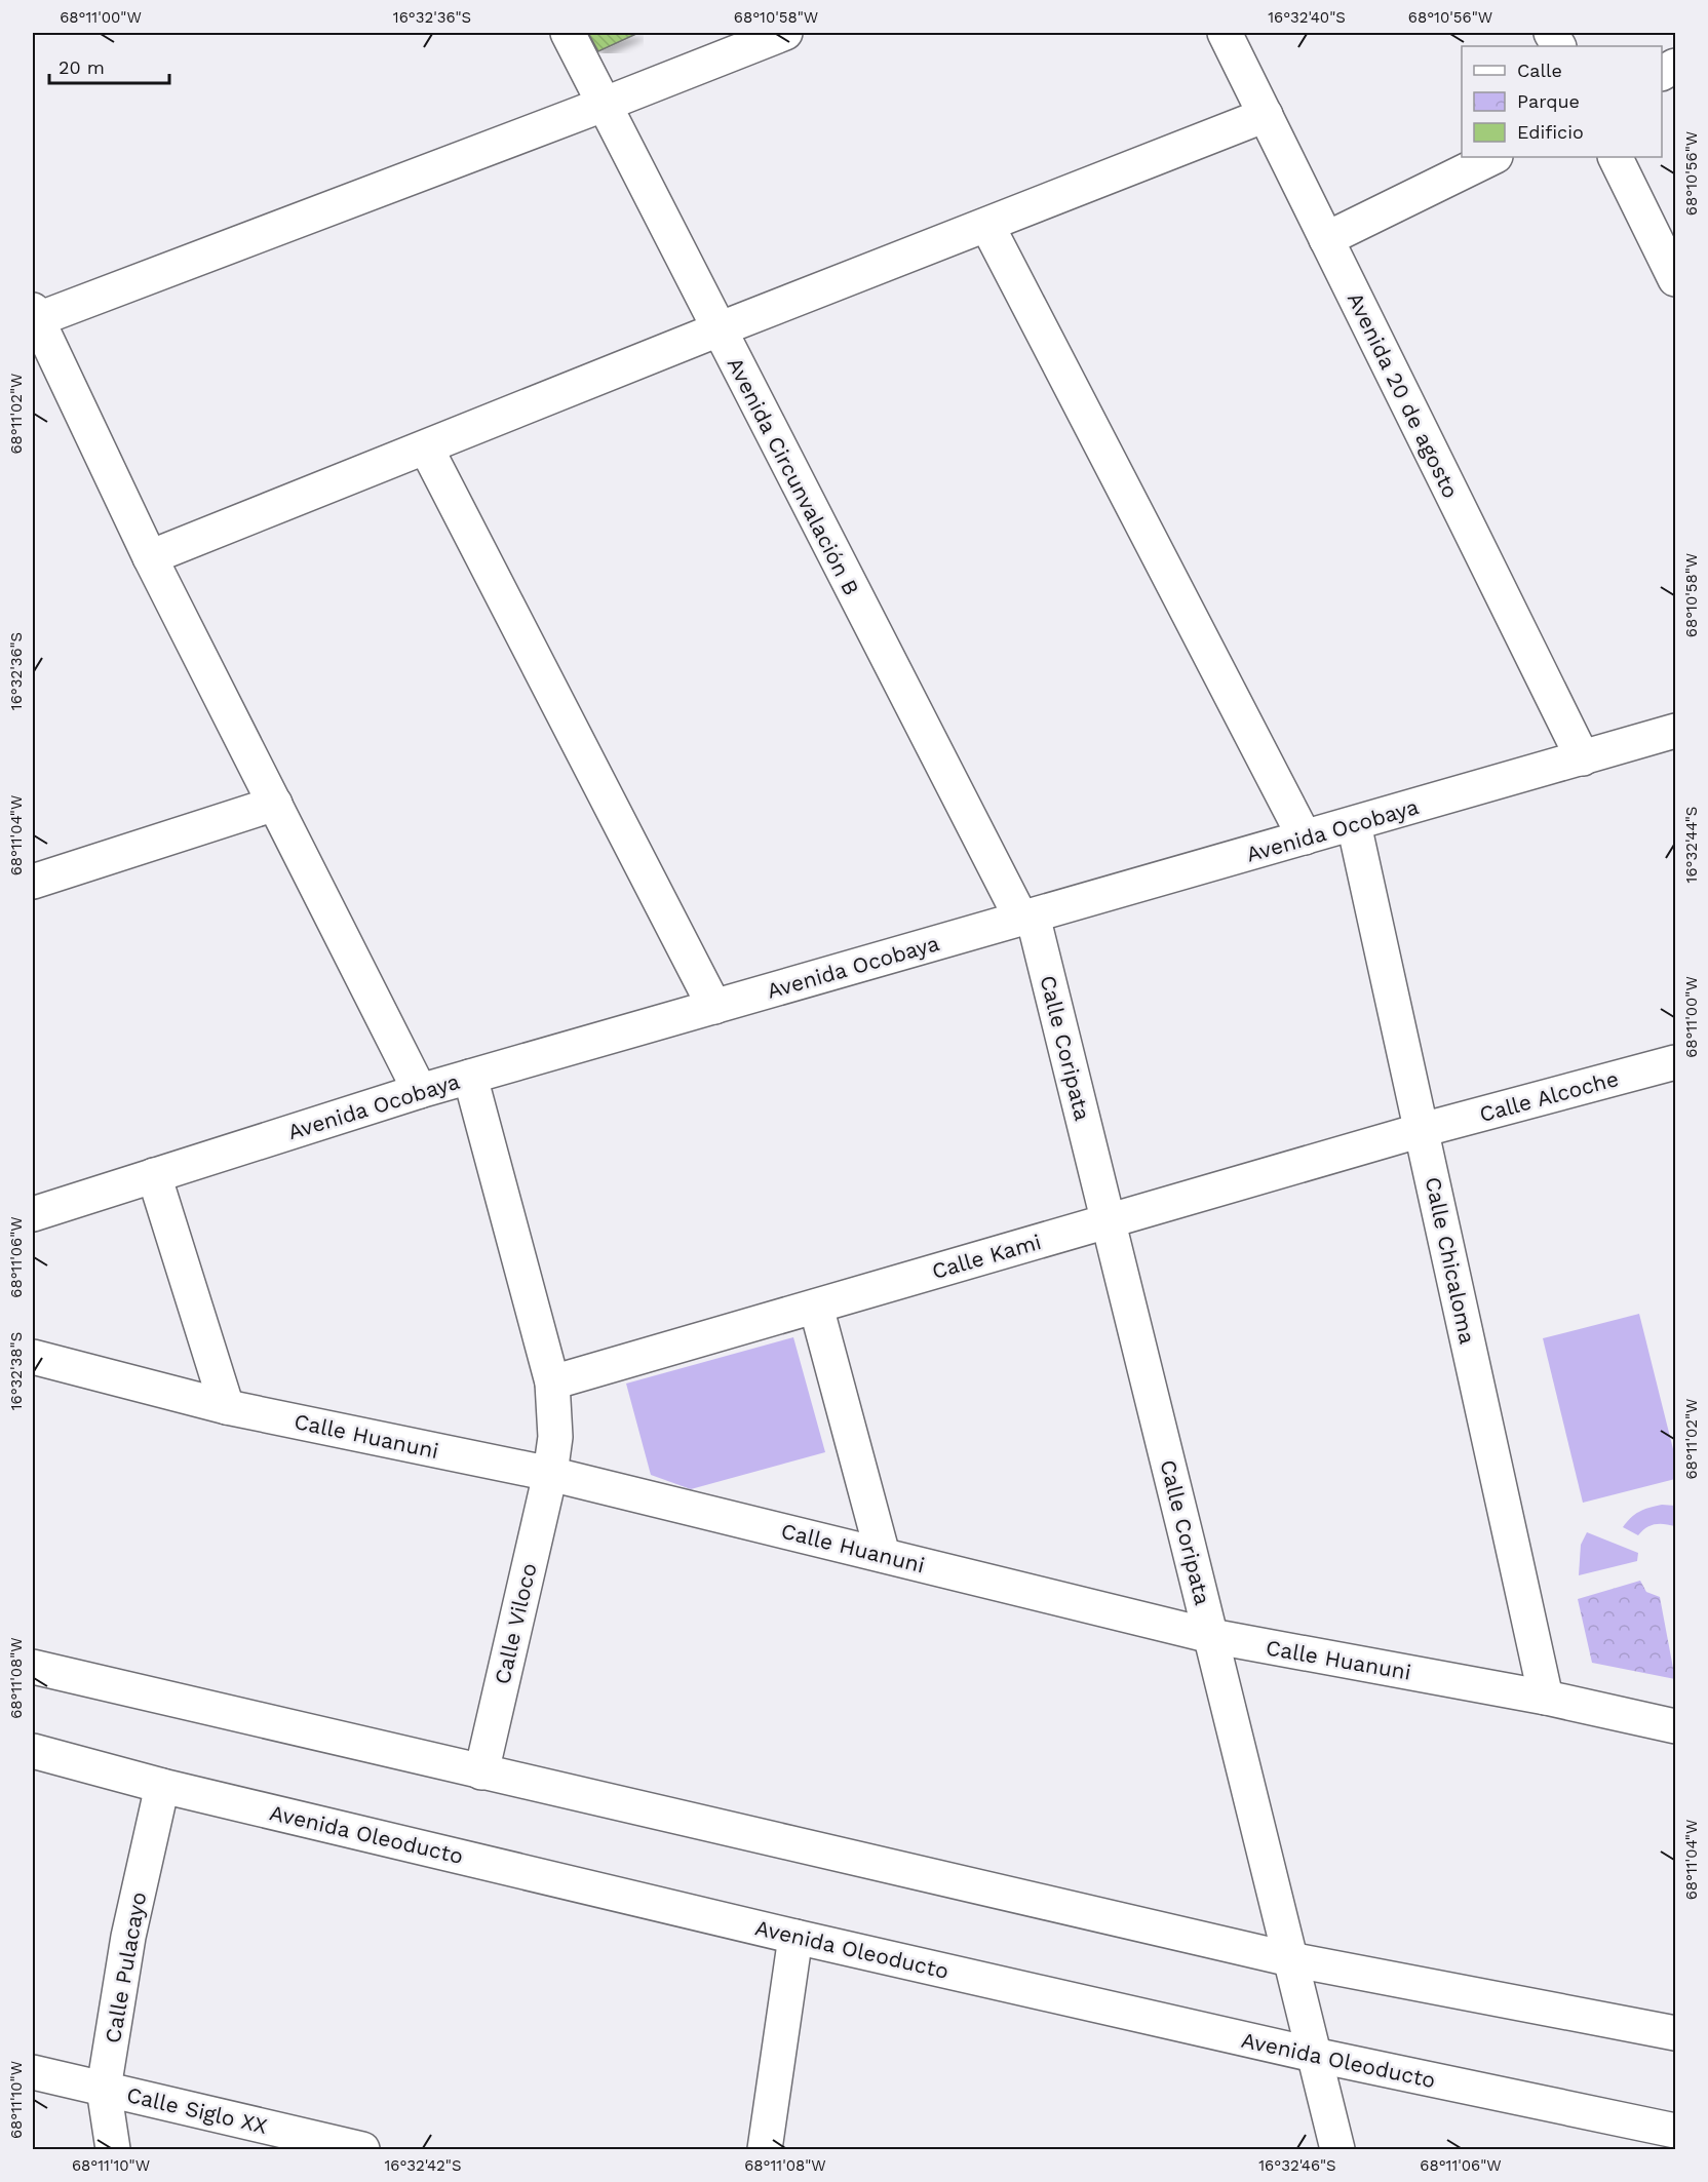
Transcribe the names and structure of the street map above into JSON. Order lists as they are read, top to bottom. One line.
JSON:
{"streets":{"street":["Avenida 20 de agosto","Avenida Circunvalación B","Avenida Ocobaya","Calle Coripata","Calle Alcoche","Calle Kami","Calle Chicaloma","Calle Huanuni","Calle Viloco","Avenida Oleoducto","Calle Pulacayo","Calle Siglo XX"]},"crossings":[["Avenida 20 de agosto","Avenida Ocobaya"],["Avenida Circunvalación B","Avenida Ocobaya"],["Avenida Circunvalación B","Calle Coripata"],["Avenida Ocobaya","Calle Coripata"],["Avenida Ocobaya","Calle Chicaloma"],["Avenida Ocobaya","Calle Viloco"],["Calle Coripata","Calle Kami"],["Calle Coripata","Calle Huanuni"],["Calle Coripata","Avenida Oleoducto"],["Calle Alcoche","Calle Kami"],["Calle Alcoche","Calle Chicaloma"],["Calle Kami","Calle Chicaloma"],["Calle Kami","Calle Viloco"],["Calle Chicaloma","Calle Huanuni"],["Calle Huanuni","Calle Viloco"],["Avenida Oleoducto","Calle Pulacayo"],["Calle Pulacayo","Calle Siglo XX"]],"legend":["Calle","Parque","Edificio"],"scale_bar":"20 m","coordinates":["68°11'00\"W","16°32'36\"S","68°10'58\"W","16°32'40\"S","68°10'56\"W","68°11'02\"W","68°11'04\"W","16°32'44\"S","68°11'06\"W","16°32'38\"S","68°11'08\"W","68°11'10\"W","16°32'42\"S","16°32'46\"S"]}
